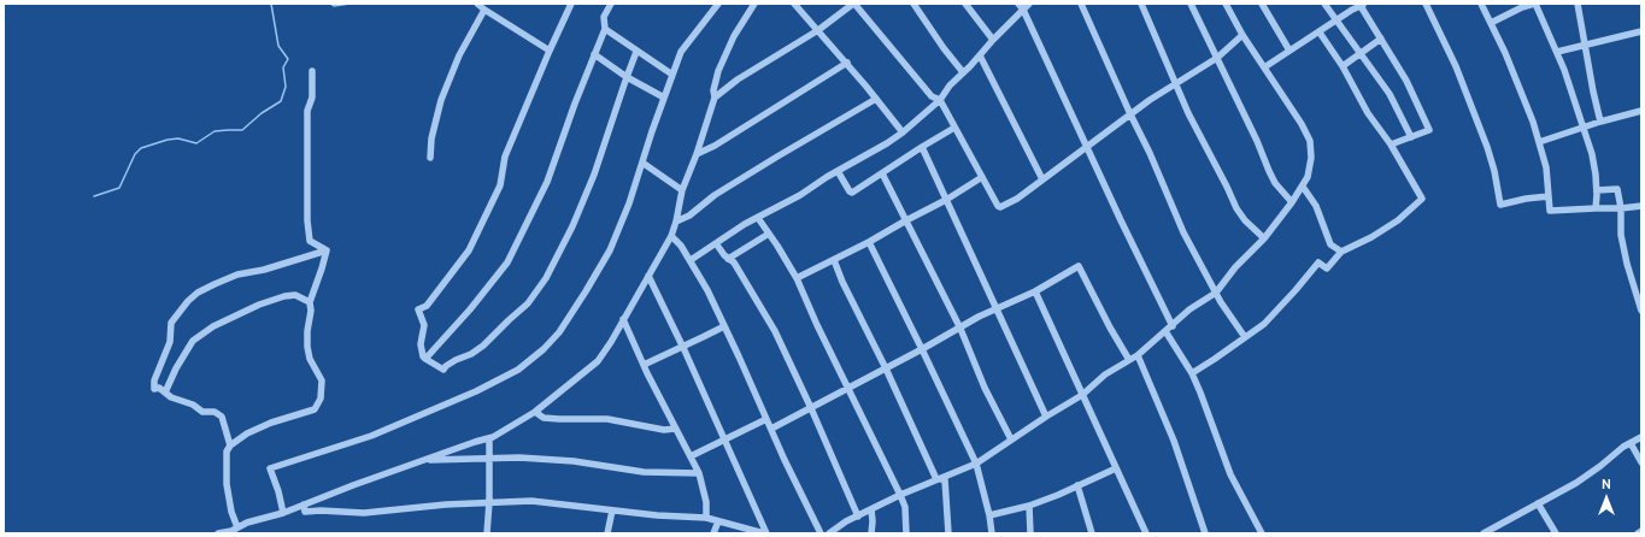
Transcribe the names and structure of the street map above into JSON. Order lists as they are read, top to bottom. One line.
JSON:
{"north":"top"}
